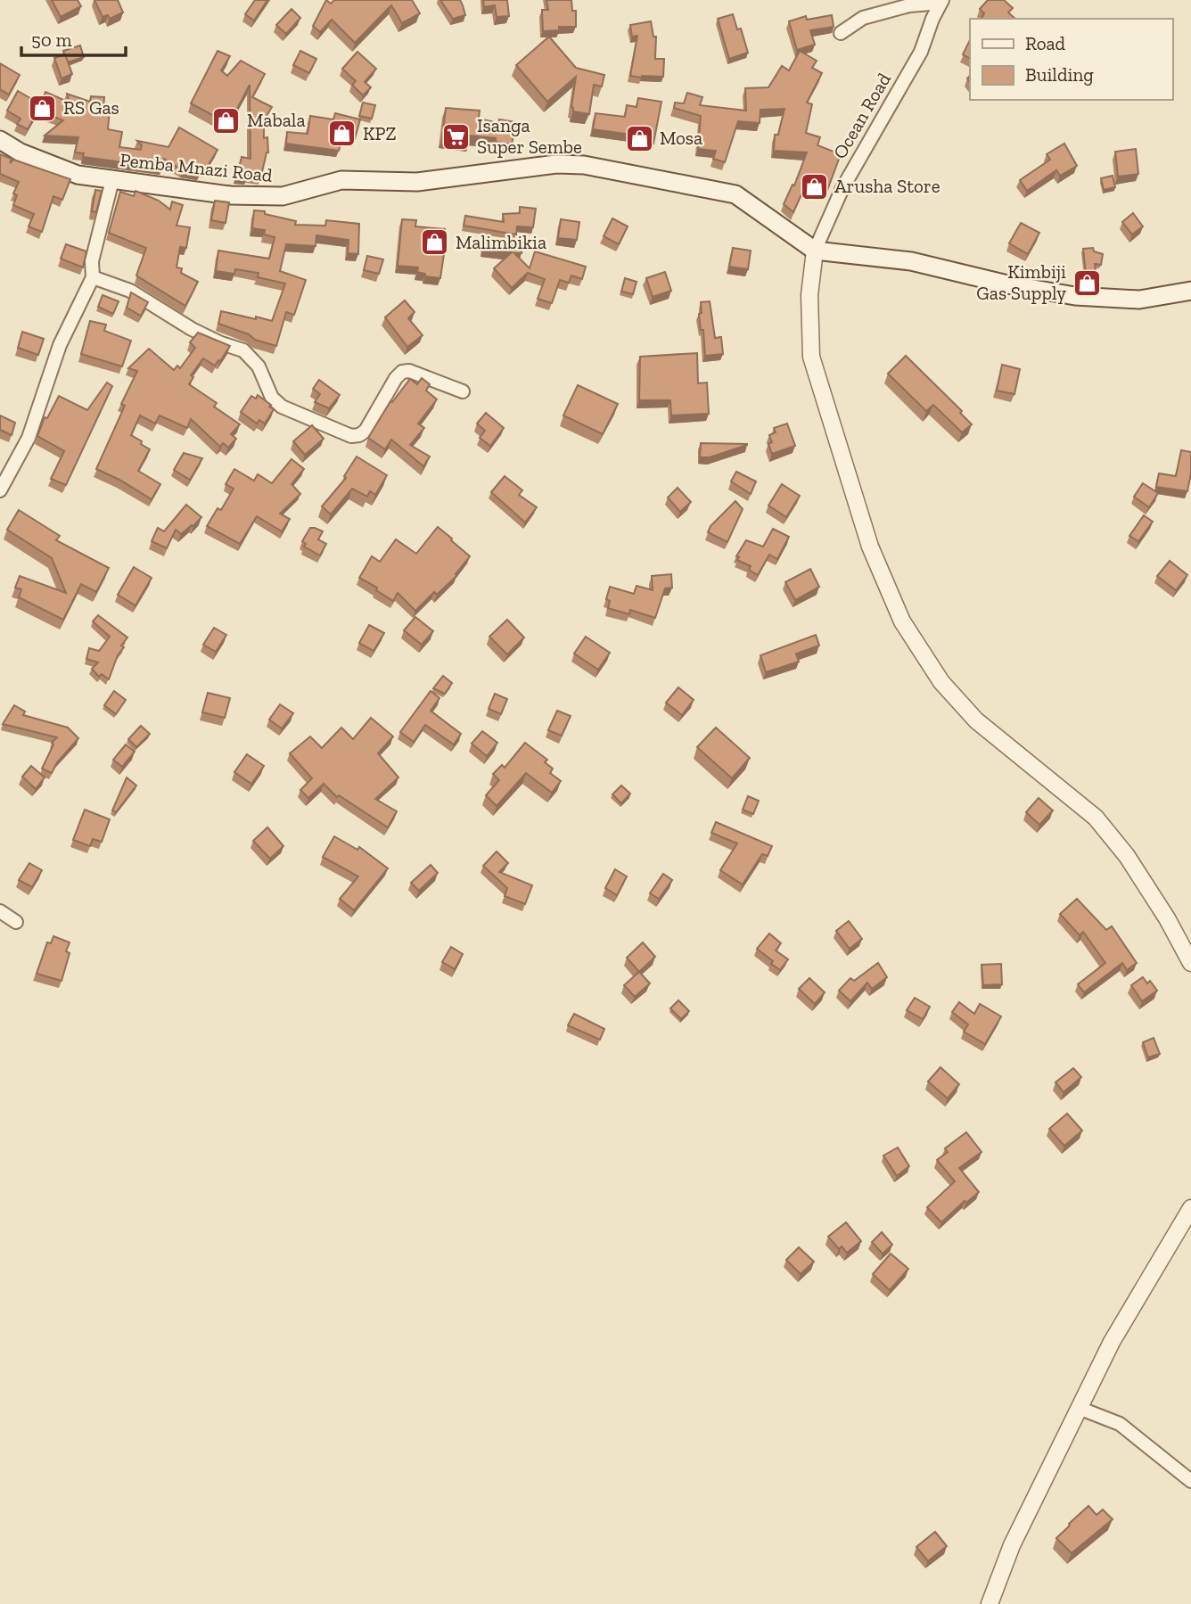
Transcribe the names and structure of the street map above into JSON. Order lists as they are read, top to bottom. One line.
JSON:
{"streets":{"main road":["Pemba Mnazi Road"],"street":["Ocean Road"]},"crossings":[["Ocean Road","Pemba Mnazi Road"]],"places":{"shop":["RS Gas","Mabala","KPZ","Mosa","Arusha Store","Malimbikia","Kimbiji Gas Supply"],"supermarket":["Isanga Super Sembe"]},"legend":["Road","Building"],"scale_bar":"50 m"}
